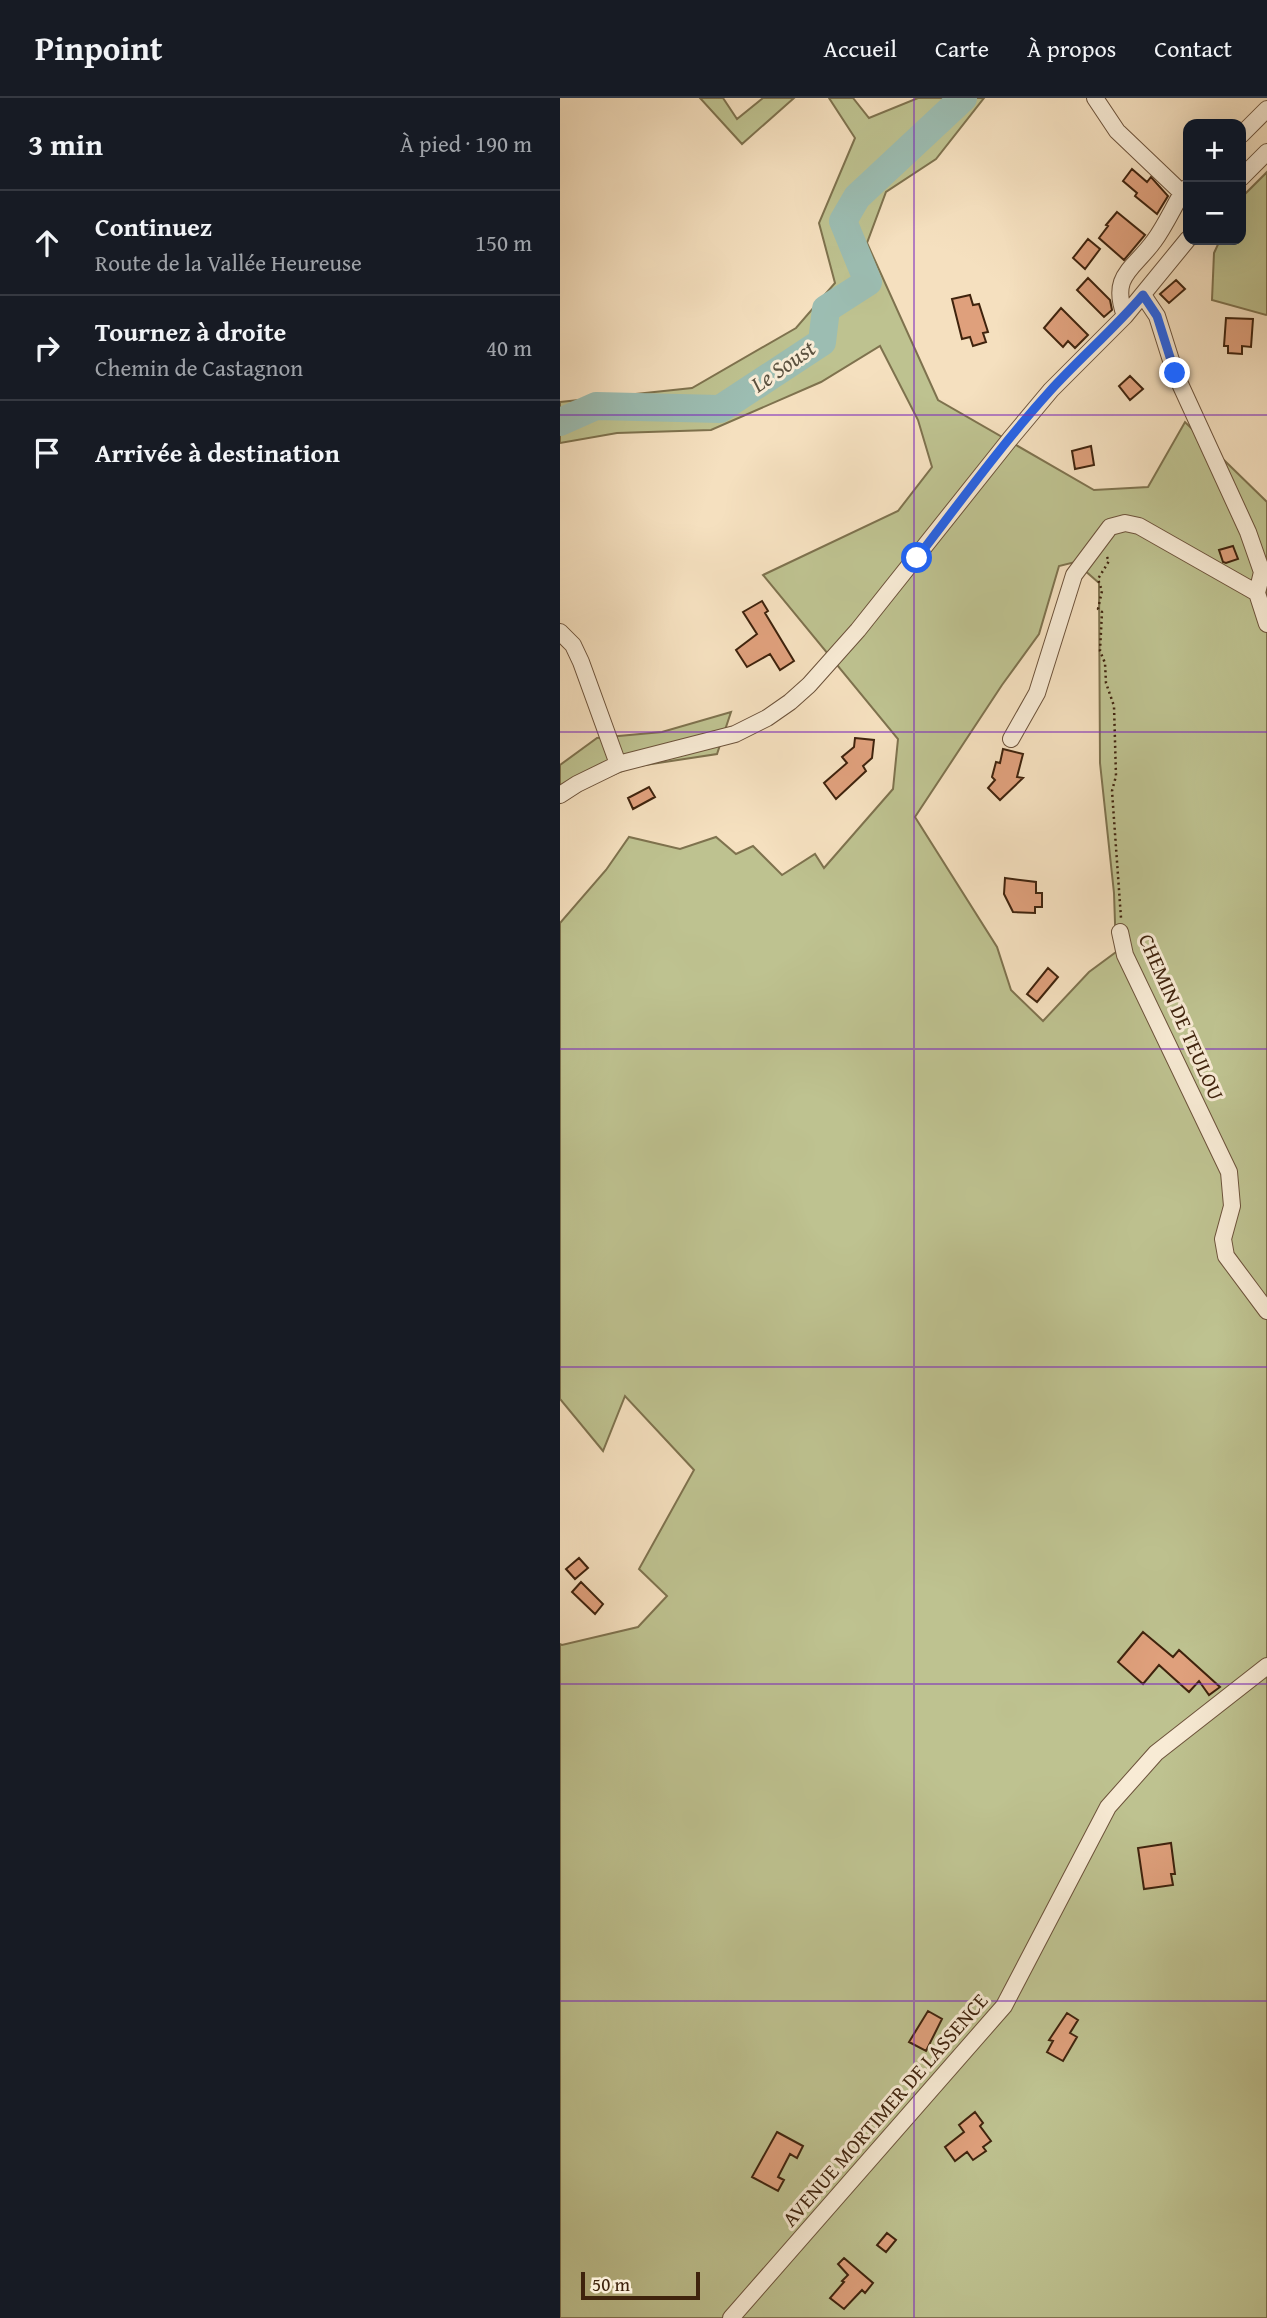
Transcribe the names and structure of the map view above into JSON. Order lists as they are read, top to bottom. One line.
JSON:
{"streets":{"street":["CHEMIN DE TEULOU","AVENUE MORTIMER DE LASSENCE"]},"water":["Le Soust"],"scale_bar":"50 m","page":{"header":"Pinpoint","nav":["Accueil","Carte","À propos","Contact"],"heading":["3 min","À pied · 190 m"],"map_buttons":["+","−"],"list":[["Continuez","Route de la Vallée Heureuse","150 m"],["Tournez à droite","Chemin de Castagnon","40 m"],"Arrivée à destination"],"scale":"50 m"}}
